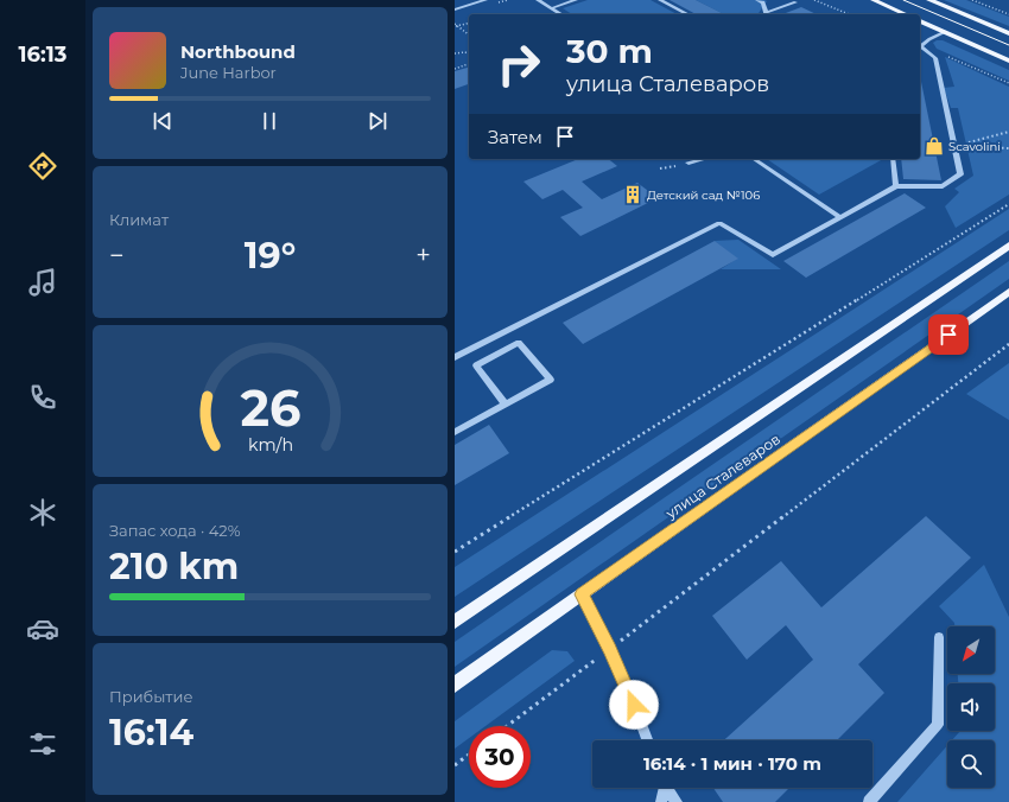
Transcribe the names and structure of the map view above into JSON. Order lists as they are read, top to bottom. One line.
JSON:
{"streets":{"main road":["улица Сталеваров"]},"places":{"shop":["Scavolini"],"building":["Детский сад №106"]},"north":"bottom left","page":{"tabs":"16:13","turn":["30 m","улица Сталеваров"],"song":["Northbound","June Harbor"],"then":"Затем","tile":["Климат",["Запас хода · 42%","210 km"],["Прибытие","16:14"]],"heat":["−","19°","+"],"limit":"30","trip":"16:14 · 1 мин · 170 m","gauge":["26","km/h"]}}
